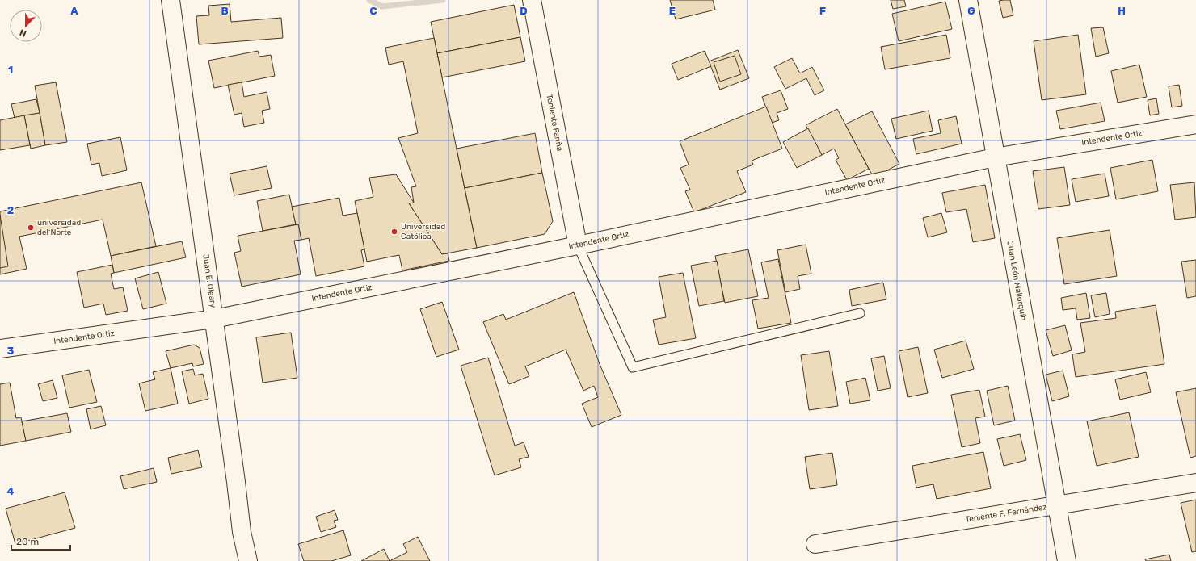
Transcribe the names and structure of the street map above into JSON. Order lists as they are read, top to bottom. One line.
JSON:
{"streets":{"street":["Teniente Fariña","Intendente Ortiz","Juan E. Oleary","Juan León Mallorquín","Teniente F. Fernández"]},"crossings":[["Teniente Fariña","Intendente Ortiz"],["Intendente Ortiz","Juan E. Oleary"],["Intendente Ortiz","Juan León Mallorquín"],["Juan León Mallorquín","Teniente F. Fernández"]],"places":["universidad del Norte","Universidad Católica"],"scale_bar":"20 m","north":"bottom","grid":{"columns":["A","B","C","D","E","F","G","H"],"rows":["1","2","3","4"]}}
